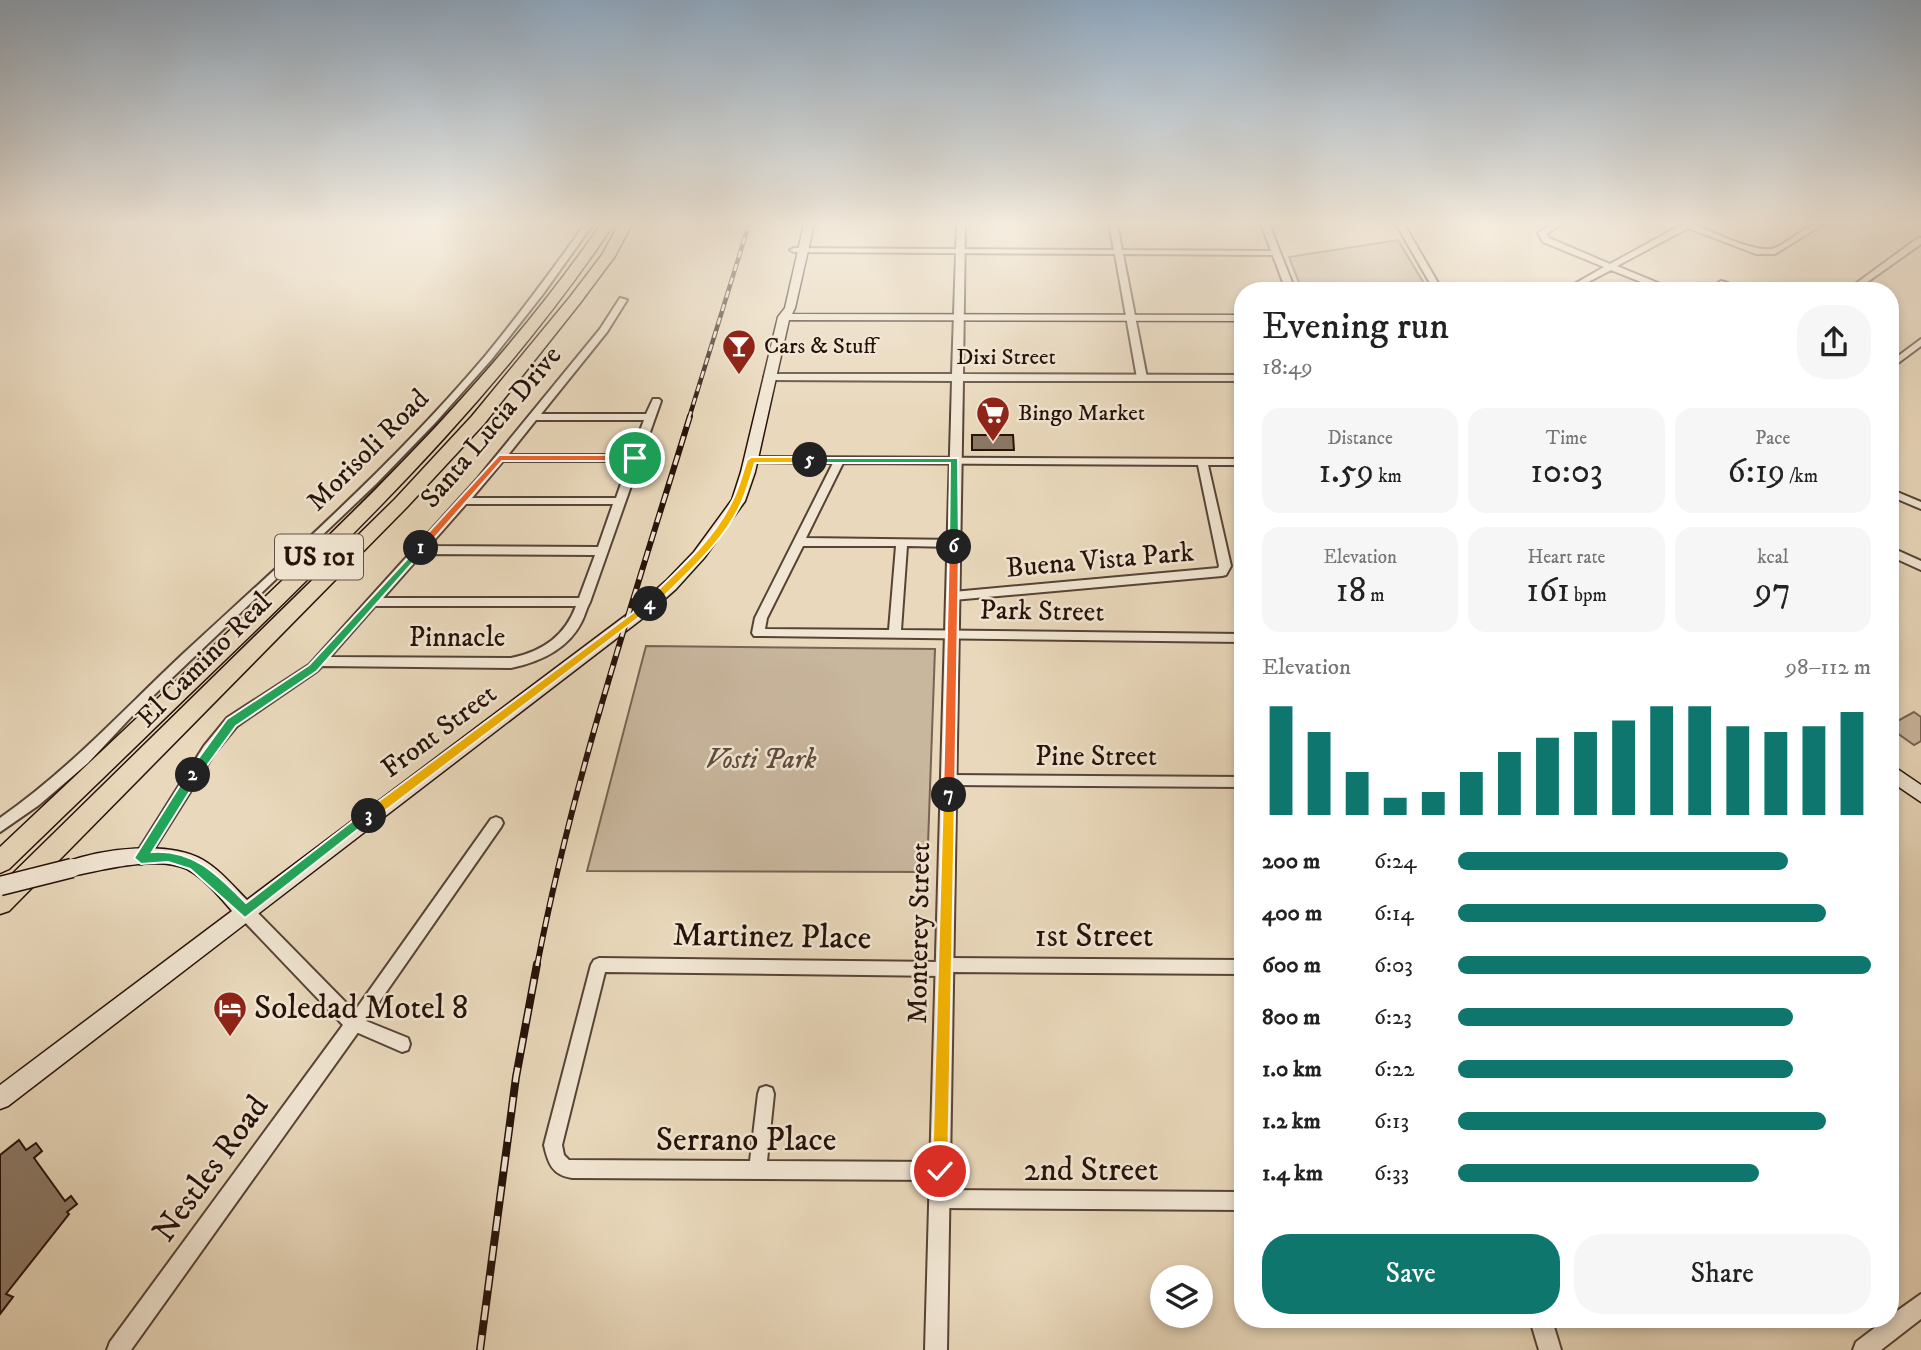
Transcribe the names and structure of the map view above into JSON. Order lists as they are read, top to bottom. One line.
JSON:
{"streets":{"highway":["US 101","El Camino Real"],"main road":["Front Street"],"street":["Dixi Street","Santa Lucia Drive","Morisoli Road","Buena Vista Park","Park Street","Pinnacle","Pine Street","Monterey Street","1st Street","Martinez Place","Serrano Place","Nestles Road","2nd Street"]},"crossings":[["Dixi Street","Front Street"],["Dixi Street","Monterey Street"],["Santa Lucia Drive","Pinnacle"],["Buena Vista Park","Monterey Street"],["Park Street","Monterey Street"],["Pine Street","Monterey Street"],["Monterey Street","1st Street"],["Monterey Street","Martinez Place"],["Monterey Street","Serrano Place"],["Monterey Street","2nd Street"],["1st Street","Martinez Place"],["Martinez Place","Serrano Place"]],"parks":["Vosti Park"],"places":{"bar":["Cars & Stuff"],"supermarket":["Bingo Market"],"hotel":["Soledad Motel 8"]},"page":{"heading":["Evening run","18:49"],"stats":[["Distance","1.59 km"],["Time","10:03"],["Pace","6:19 /km"],["Elevation","18 m"],["Heart rate","161 bpm"],["kcal","97"]],"pins":["5","6","1","4","2","7","3"],"chart":["Elevation","98–112 m"],"list":[{"name":"200 m","note":"6:24"},{"name":"400 m","note":"6:14"},{"name":"600 m","note":"6:03"},{"name":"800 m","note":"6:23"},{"name":"1.0 km","note":"6:22"},{"name":"1.2 km","note":"6:13"},{"name":"1.4 km","note":"6:33"}],"buttons":["Save","Share"]}}
